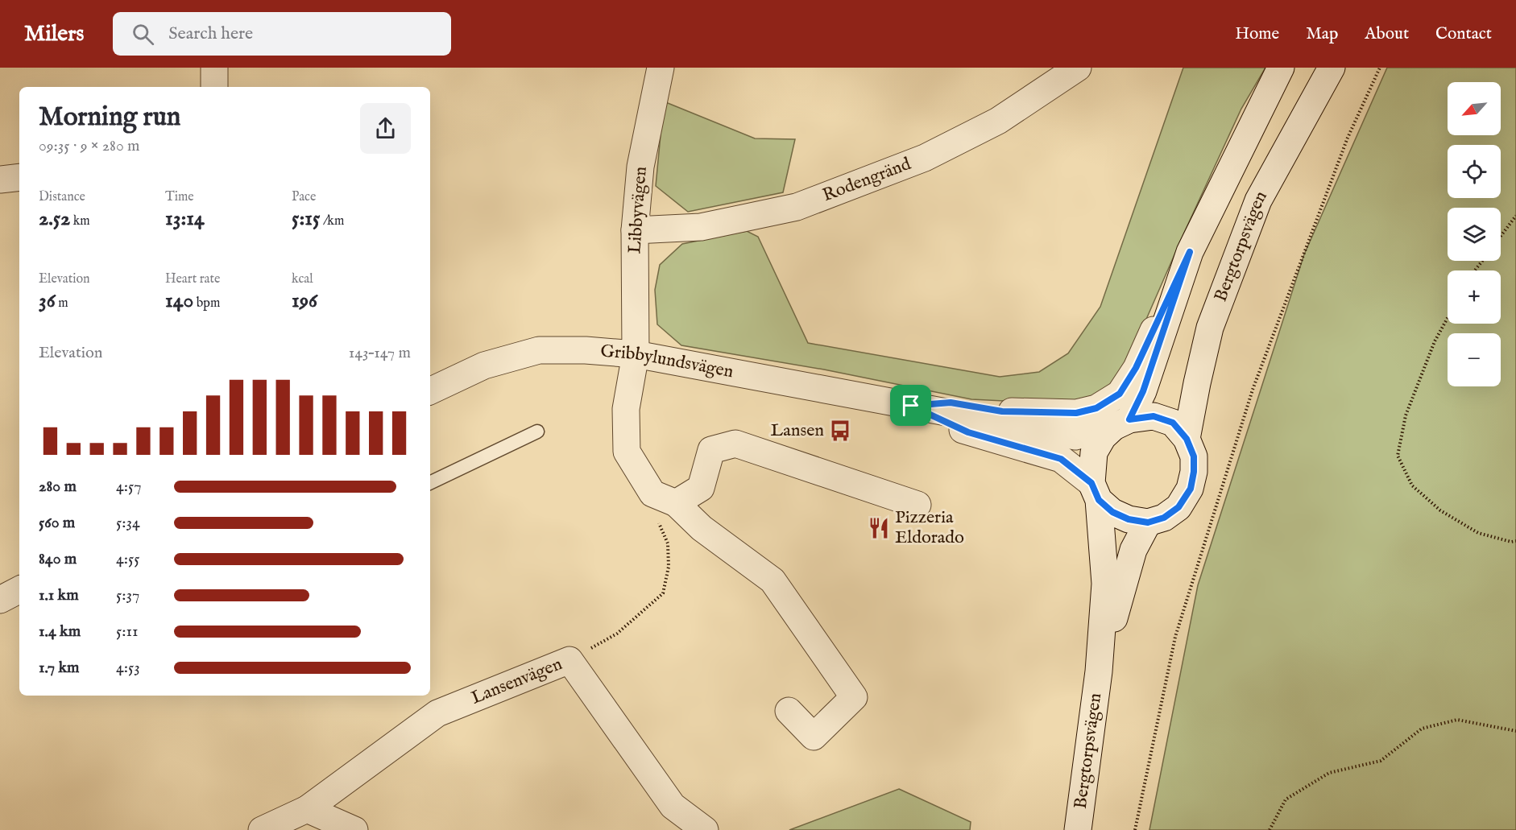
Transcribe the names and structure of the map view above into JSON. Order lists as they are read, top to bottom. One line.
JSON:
{"streets":{"street":["Rodengränd","Libbyvägen","Bergtorpsvägen","Gribbylundsvägen","Lansenvägen"]},"crossings":[["Rodengränd","Libbyvägen"],["Libbyvägen","Gribbylundsvägen"],["Bergtorpsvägen","Gribbylundsvägen"]],"places":{"bus stop":["Lansen"],"restaurant":["Pizzeria Eldorado"]},"north":"bottom left","page":{"header":"Milers","search":"Search here","nav":["Home","Map","About","Contact"],"map_buttons":["+","−"],"heading":["Morning run","09:35 · 9 × 280 m"],"stats":[["Distance","2.52 km"],["Time","13:14"],["Pace","5:15 /km"],["Elevation","36 m"],["Heart rate","140 bpm"],["kcal","196"]],"chart":["Elevation","143–147 m"],"list":[{"name":"280 m","note":"4:57"},{"name":"560 m","note":"5:34"},{"name":"840 m","note":"4:55"},{"name":"1.1 km","note":"5:37"},{"name":"1.4 km","note":"5:11"},{"name":"1.7 km","note":"4:53"}]}}
